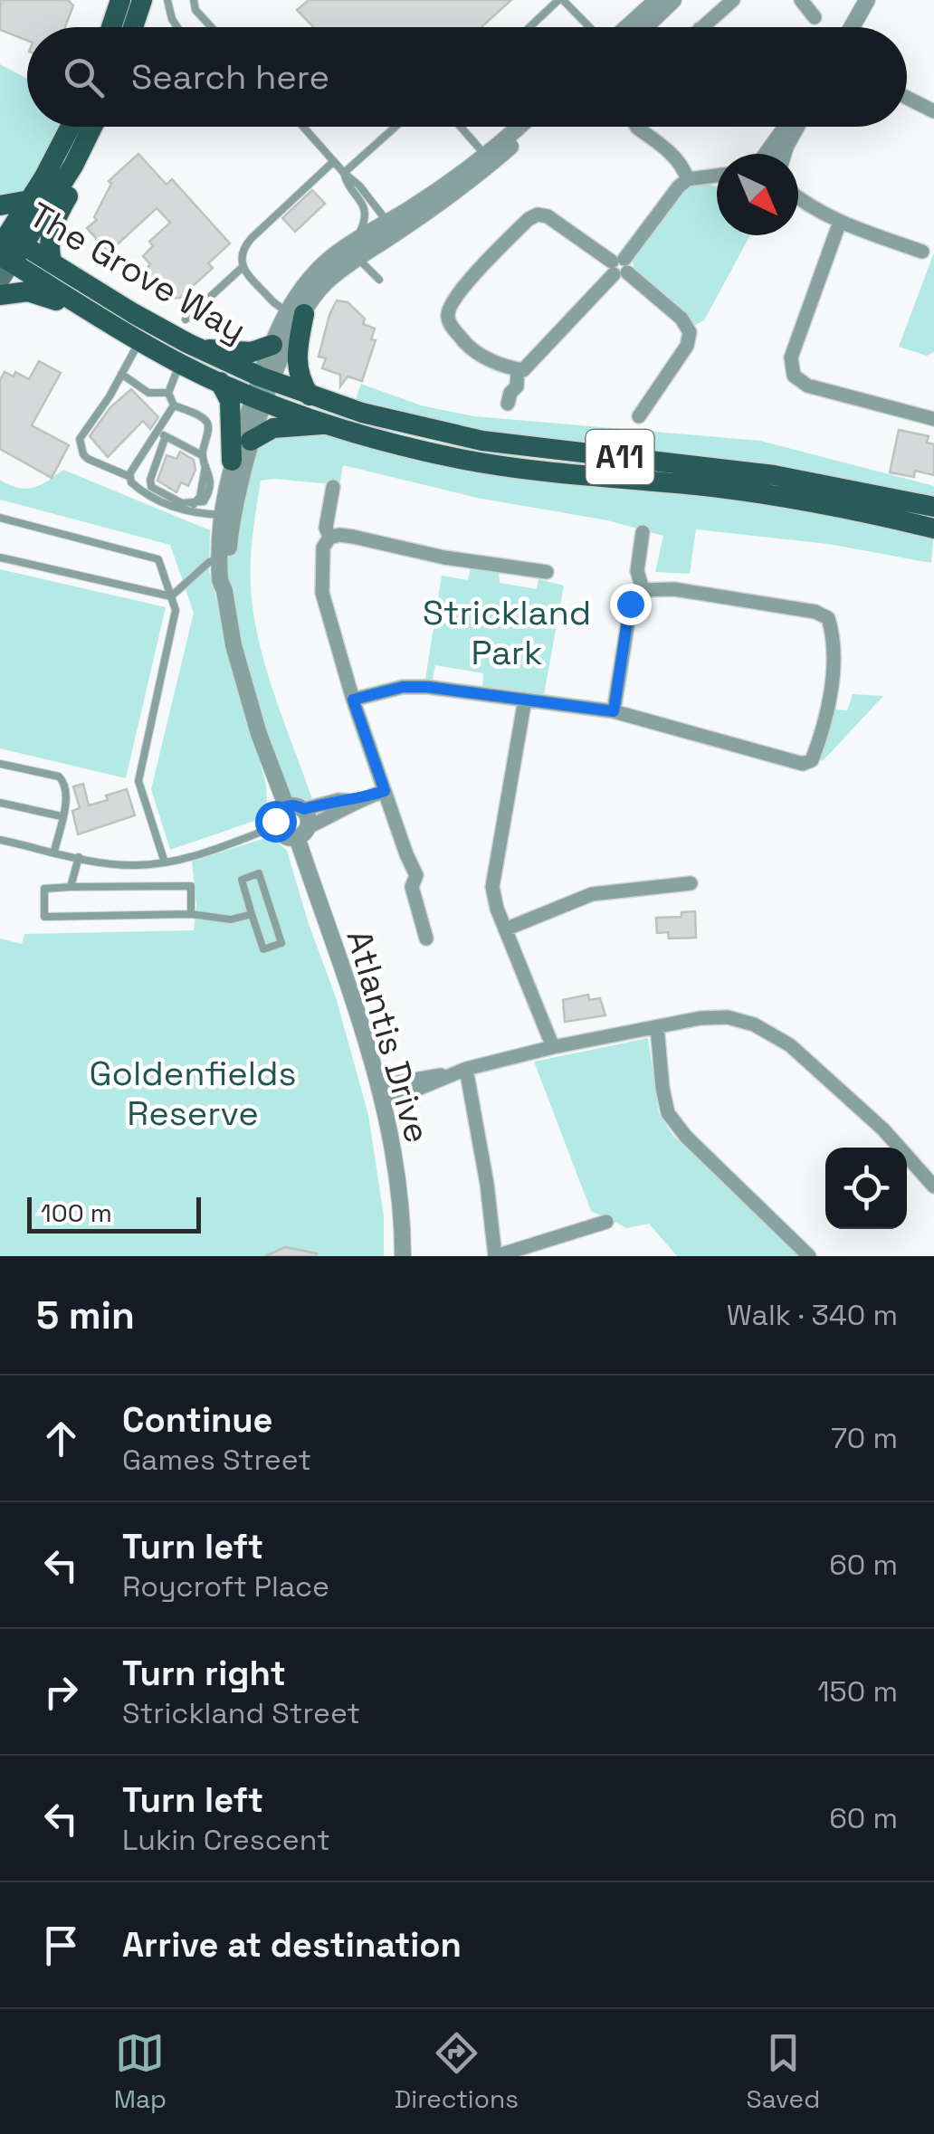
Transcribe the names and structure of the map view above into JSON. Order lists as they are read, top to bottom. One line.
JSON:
{"streets":{"main road":["The Grove Way","A11"],"street":["Atlantis Drive"]},"parks":["Strickland Park","Goldenfields Reserve"],"scale_bar":"100 m","north":"bottom right","page":{"search":"Search here","scale":"100 m","heading":["5 min","Walk · 340 m"],"list":[["Continue","Games Street","70 m"],["Turn left","Roycroft Place","60 m"],["Turn right","Strickland Street","150 m"],["Turn left","Lukin Crescent","60 m"],"Arrive at destination"],"nav":["Map","Directions","Saved"]}}
